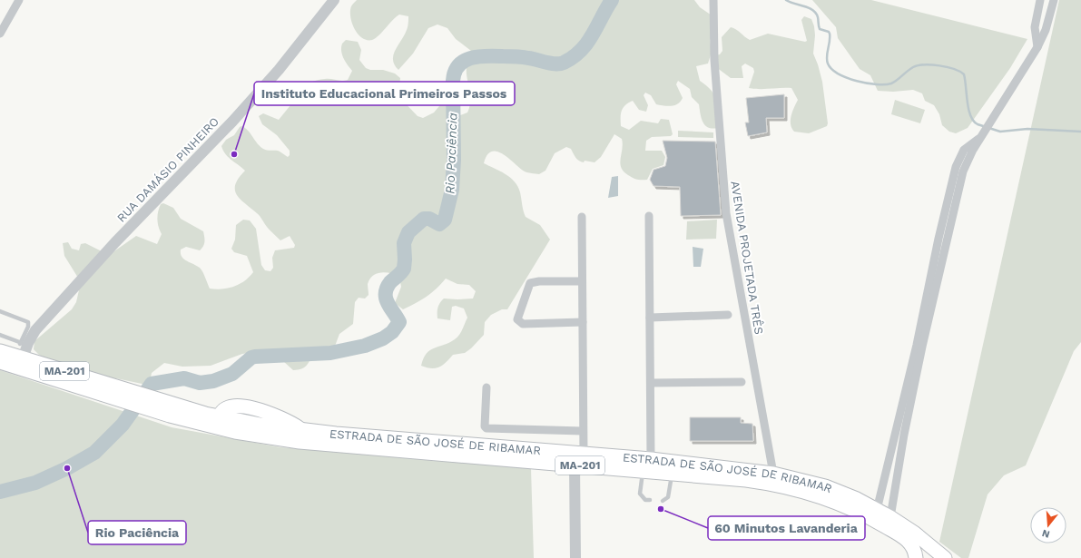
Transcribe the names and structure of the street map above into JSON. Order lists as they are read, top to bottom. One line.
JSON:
{"streets":{"main road":["MA-201","ESTRADA DE SÃO JOSÉ DE RIBAMAR"],"street":["RUA DAMÁSIO PINHEIRO","AVENIDA PROJETADA TRÊS"]},"crossings":[["RUA DAMÁSIO PINHEIRO","ESTRADA DE SÃO JOSÉ DE RIBAMAR"],["AVENIDA PROJETADA TRÊS","ESTRADA DE SÃO JOSÉ DE RIBAMAR"]],"water":["Rio Paciência"],"places":["Instituto Educacional Primeiros Passos","Rio Paciência","60 Minutos Lavanderia"],"north":"bottom"}
